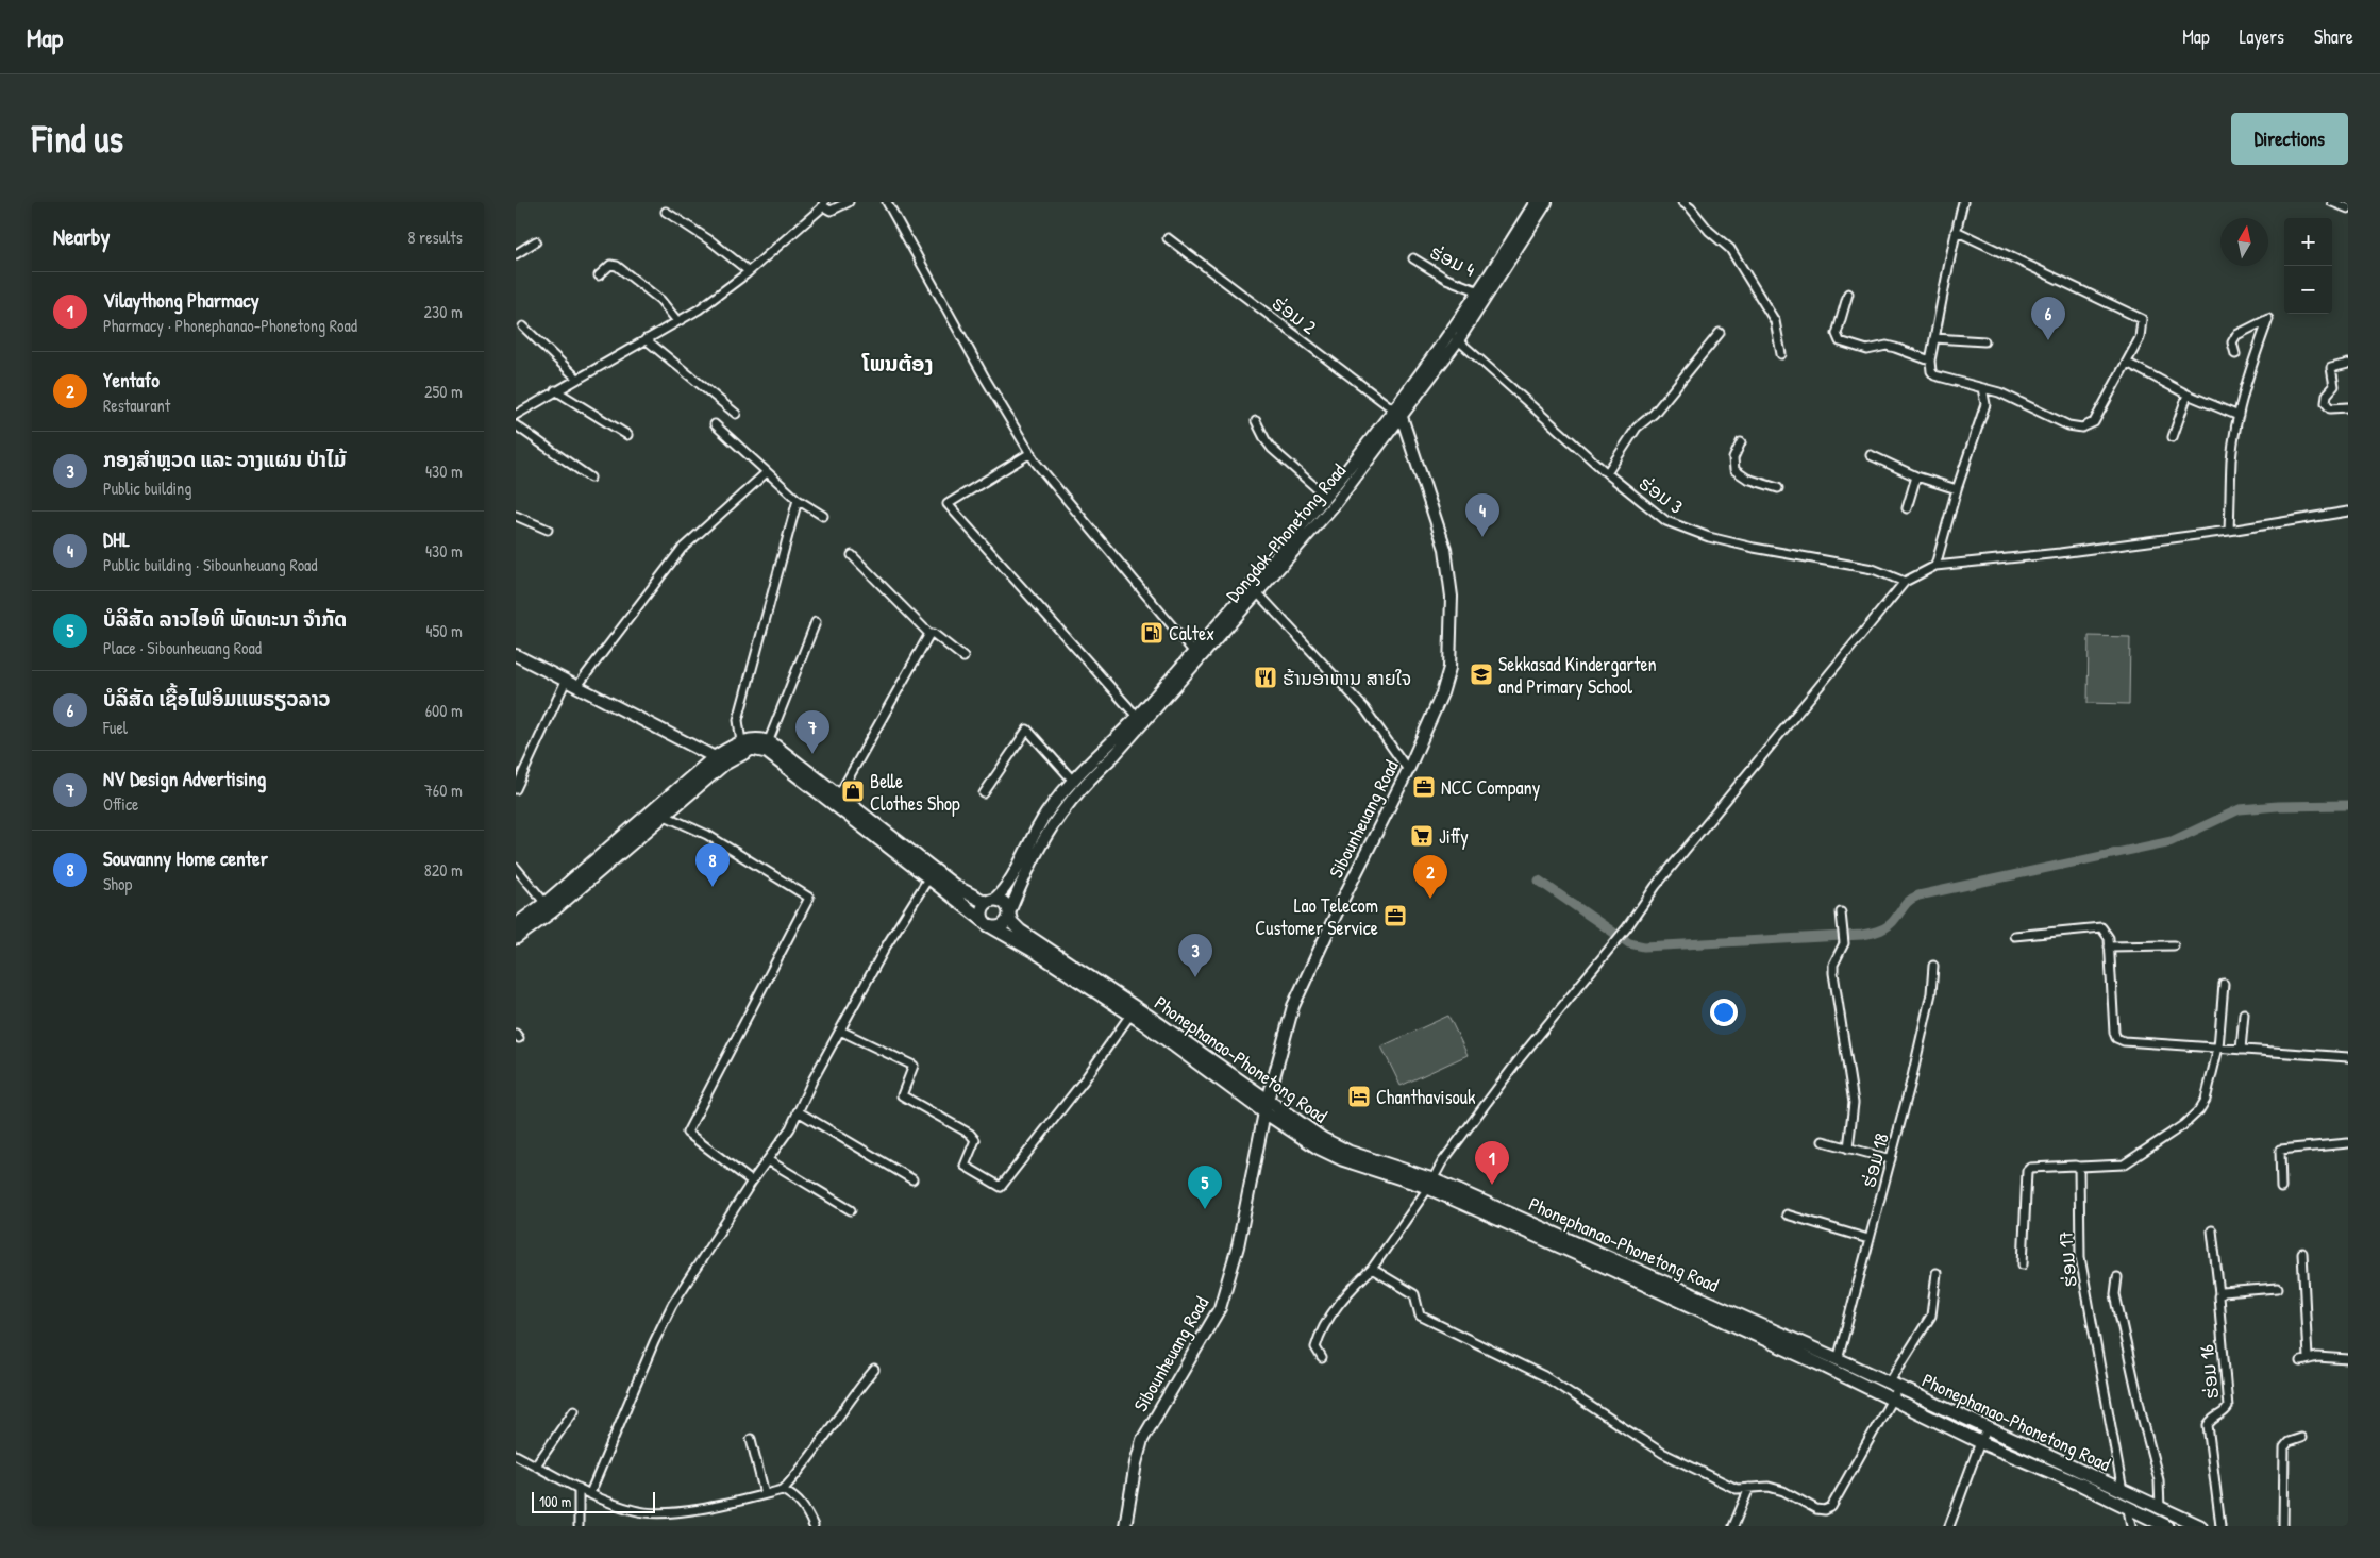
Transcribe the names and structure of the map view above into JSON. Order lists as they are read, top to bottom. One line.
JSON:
{"streets":{"main road":["Dongdok-Phonetong Road","Sibounheuang Road","Phonephanao-Phonetong Road"],"street":["ຮ່ອມ 4","ຮ່ອມ 2","ຮ່ອມ 3","ຮ່ອມ 18","ຮ່ອມ 17","ຮ່ອມ 16"]},"crossings":[["ຮ່ອມ 4","Dongdok-Phonetong Road"],["ຮ່ອມ 2","Dongdok-Phonetong Road"],["ຮ່ອມ 2","Sibounheuang Road"],["ຮ່ອມ 3","Dongdok-Phonetong Road"],["Dongdok-Phonetong Road","Sibounheuang Road"],["Sibounheuang Road","Phonephanao-Phonetong Road"],["Phonephanao-Phonetong Road","ຮ່ອມ 18"],["Phonephanao-Phonetong Road","ຮ່ອມ 17"]],"districts":["ໂພນຕ້ອງ"],"places":{"fuel station":["Caltex"],"school or university":["Sekkasad Kindergarten and Primary School"],"restaurant":["ຮ້ານອາຫານ ສາຍໃຈ"],"office":["NCC Company","Lao Telecom Customer Service"],"shop":["Belle Clothes Shop"],"supermarket":["Jiffy"],"hotel":["Chanthavisouk"]},"scale_bar":"100 m","north":"top","page":{"header":"Map","nav":["Map","Layers","Share"],"buttons":"Directions","title":"Find us","heading":["Nearby","8 results"],"map_buttons":["+","−"],"list":[{"mark":"1","name":"Vilaythong Pharmacy","note":"Pharmacy · Phonephanao-Phonetong Road","value":"230 m"},{"mark":"2","name":"Yentafo","note":"Restaurant","value":"250 m"},{"mark":"3","name":"ກອງສໍາຫຼວດ ແລະ ວາງແຜນ ປ່າໄມ້","note":"Public building","value":"430 m"},{"mark":"4","name":"DHL","note":"Public building · Sibounheuang Road","value":"430 m"},{"mark":"5","name":"ບໍລິສັດ ລາວໄອທີ ພັດທະນາ ຈຳກັດ","note":"Place · Sibounheuang Road","value":"450 m"},{"mark":"6","name":"ບໍລິສັດ ເຊື້ອໄຟອິມແພຣຽວລາວ","note":"Fuel","value":"600 m"},{"mark":"7","name":"NV Design Advertising","note":"Office","value":"760 m"},{"mark":"8","name":"Souvanny Home center","note":"Shop","value":"820 m"}],"pins":["6","4","7","8","2","3","1","5"],"scale":"100 m"}}
